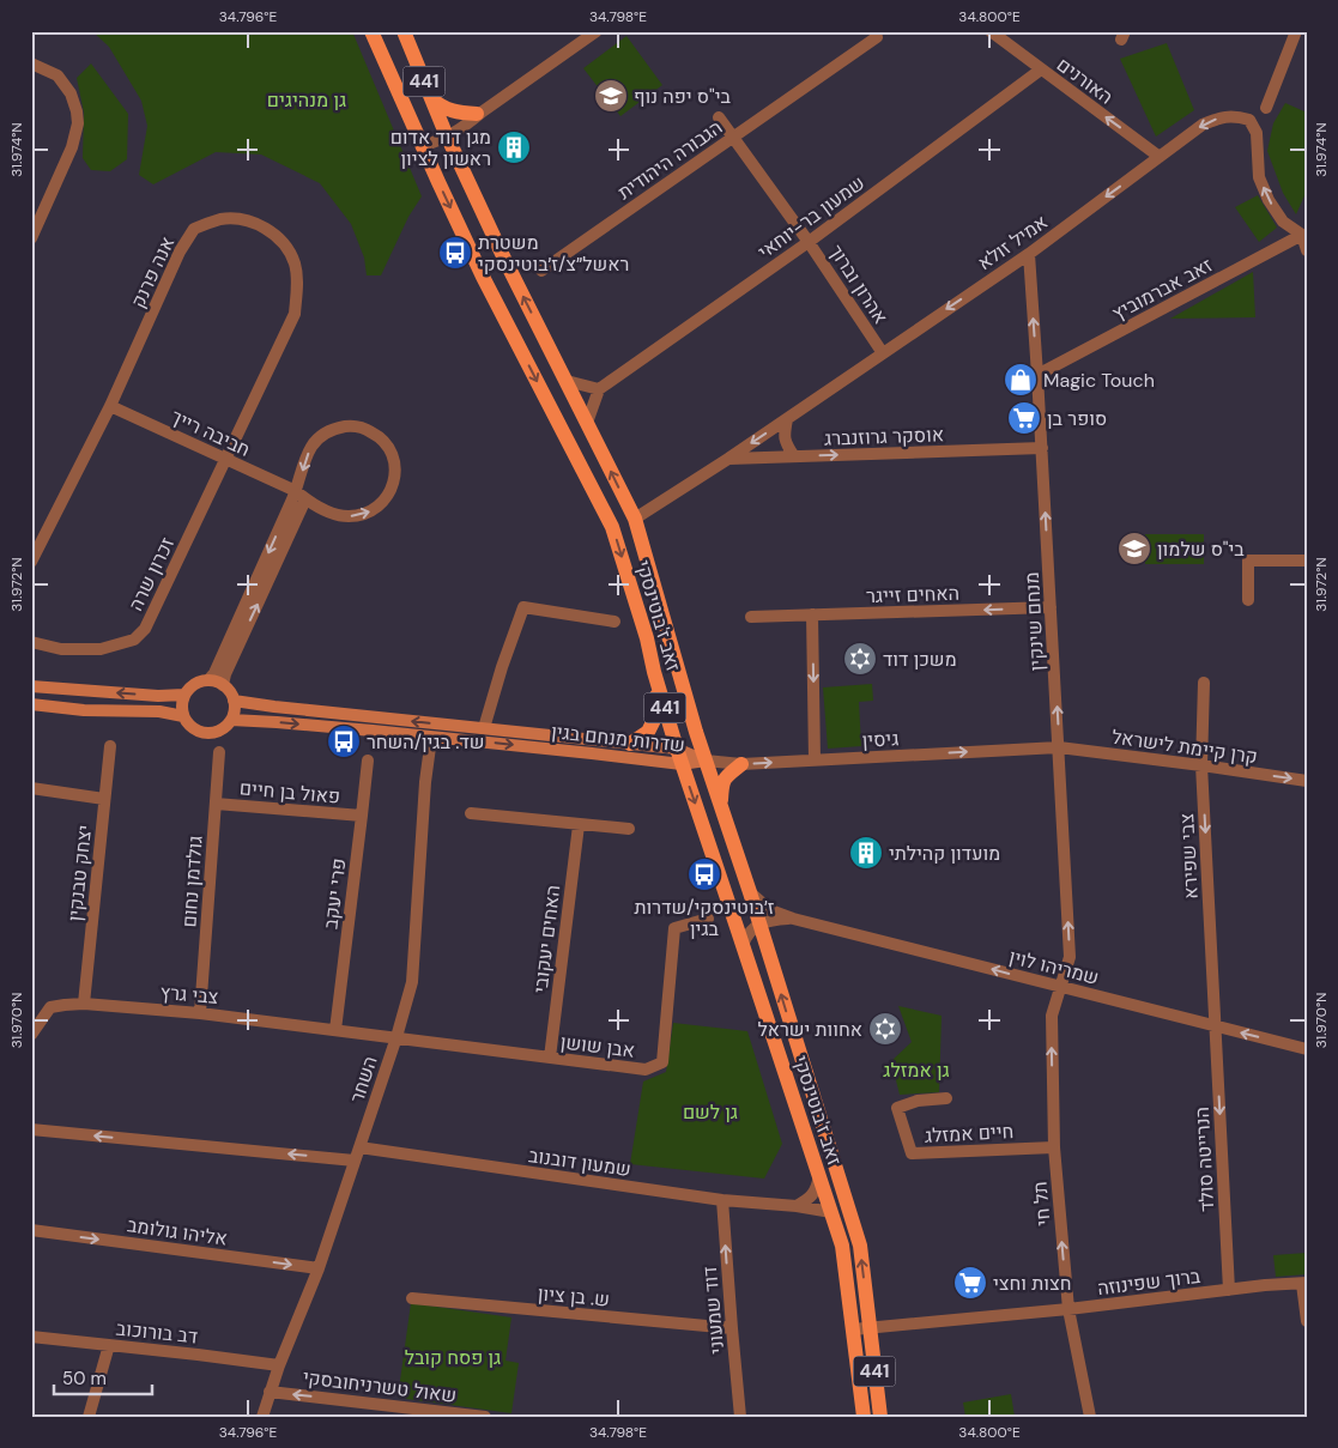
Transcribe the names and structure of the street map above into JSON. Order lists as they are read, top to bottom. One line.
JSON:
{"streets":{"main road":["441","זאב ז'בוטינסקי"],"street":["האורנים","הגבורה היהודית","שמעון בר-יוחאי","אמיל זולא","אנה פרנק","אהרון וברוך","זאב אברמוביץ","חביבה רייך","אוסקר גרוזנברג","זכרון שרה","האחים זייגר","מנחם שינקין","שדרות מנחם בגין","גיסין","קרן קיימת לישראל","פאול בן חיים","צבי שפירא","יצחק טבנקין","גולדמן נחום","פרי יעקב","האחים יעקובי","שמריהו לוין","צבי גרץ","אבן שושן","השחר","חיים אמזלג","הנרייטה סולד","שמעון דובנוב","תל חי","אליהו גולומב","ברוך שפינוזה","ש. בן ציון","דוד שמעוני","דב בורוכוב","שאול טשרניחובסקי"]},"crossings":[["האורנים","שמעון בר-יוחאי"],["האורנים","אמיל זולא"],["הגבורה היהודית","אהרון וברוך"],["שמעון בר-יוחאי","אהרון וברוך"],["אמיל זולא","אהרון וברוך"],["אמיל זולא","זאב אברמוביץ"],["אמיל זולא","אוסקר גרוזנברג"],["אמיל זולא","זאב ז'בוטינסקי"],["אמיל זולא","מנחם שינקין"],["אנה פרנק","חביבה רייך"],["אנה פרנק","זכרון שרה"],["זאב אברמוביץ","מנחם שינקין"],["חביבה רייך","זכרון שרה"],["אוסקר גרוזנברג","מנחם שינקין"],["האחים זייגר","מנחם שינקין"],["זאב ז'בוטינסקי","שדרות מנחם בגין"],["זאב ז'בוטינסקי","גיסין"],["זאב ז'בוטינסקי","שמריהו לוין"],["זאב ז'בוטינסקי","שמעון דובנוב"],["זאב ז'בוטינסקי","ברוך שפינוזה"],["מנחם שינקין","גיסין"],["מנחם שינקין","קרן קיימת לישראל"],["מנחם שינקין","שמריהו לוין"],["מנחם שינקין","תל חי"],["שדרות מנחם בגין","גיסין"],["שדרות מנחם בגין","השחר"],["גיסין","קרן קיימת לישראל"],["קרן קיימת לישראל","צבי שפירא"],["פאול בן חיים","גולדמן נחום"],["פאול בן חיים","פרי יעקב"],["צבי שפירא","שמריהו לוין"],["צבי שפירא","הנרייטה סולד"],["יצחק טבנקין","צבי גרץ"],["גולדמן נחום","צבי גרץ"],["פרי יעקב","צבי גרץ"],["האחים יעקובי","אבן שושן"],["שמריהו לוין","הנרייטה סולד"],["שמריהו לוין","תל חי"],["צבי גרץ","אבן שושן"],["צבי גרץ","השחר"],["אבן שושן","השחר"],["השחר","שמעון דובנוב"],["השחר","אליהו גולומב"],["השחר","דב בורוכוב"],["השחר","שאול טשרניחובסקי"],["חיים אמזלג","תל חי"],["הנרייטה סולד","ברוך שפינוזה"],["שמעון דובנוב","דוד שמעוני"],["תל חי","ברוך שפינוזה"],["ש. בן ציון","דוד שמעוני"]],"one_way":["האורנים","אוסקר גרוזנברג","האחים זייגר","מנחם שינקין","גיסין","קרן קיימת לישראל","צבי שפירא","שמריהו לוין","הנרייטה סולד","תל חי","דוד שמעוני","שאול טשרניחובסקי"],"parks":["גן מנהיגים","גן אמזלג","גן לשם","גן פסח קובל"],"places":{"school or university":["בי\"ס יפה נוף","בי\"ס שלמון"],"building":["מגן דוד אדום ראשון לציון","מועדון קהילתי"],"bus stop":["משטרת ראשל״צ/ז׳בוטינסקי","שד. בגין/השחר","ז׳בוטינסקי/שדרות בגין"],"shop":["Magic Touch"],"supermarket":["סופר בן","חצות וחצי"],"synagogue":["משכן דוד","אחוות ישראל"]},"scale_bar":"50 m","coordinates":["34.796°E","34.798°E","34.800°E","31.974°N","31.972°N","31.970°N"]}
